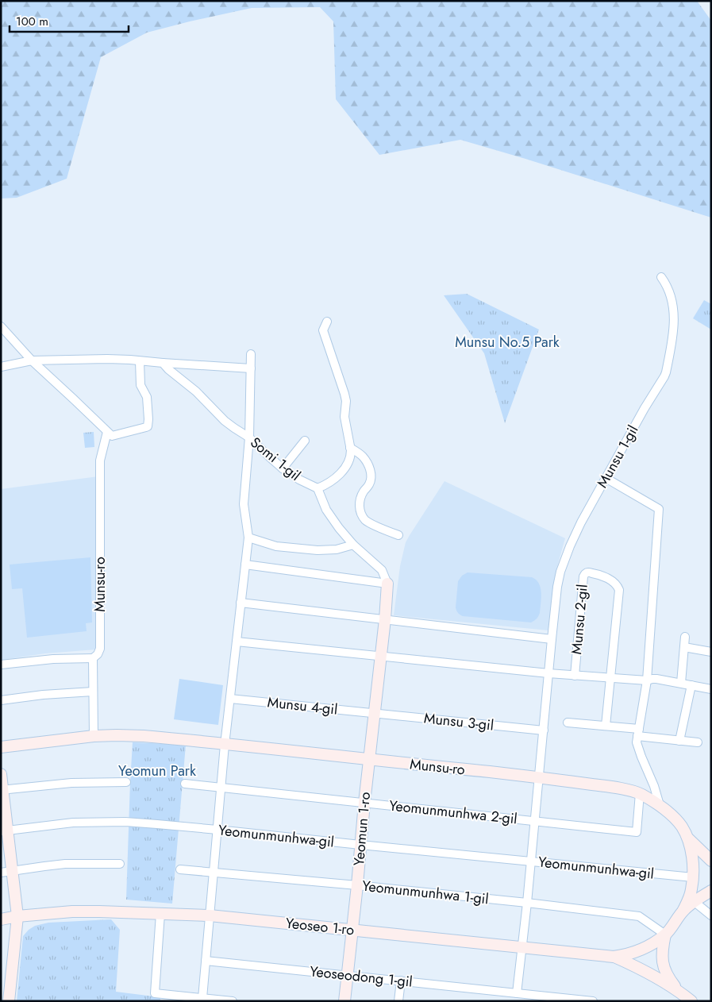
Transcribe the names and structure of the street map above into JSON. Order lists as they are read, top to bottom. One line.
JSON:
{"streets":{"street":["Munsu 1-gil","Somi 1-gil","Munsu-ro","Munsu 2-gil","Munsu 4-gil","Munsu 3-gil","Yeomunmunhwa 2-gil","Yeomun 1-ro","Yeomunmunhwa-gil","Yeomunmunhwa 1-gil","Yeoseo 1-ro","Yeoseodong 1-gil"]},"crossings":[["Munsu 1-gil","Munsu-ro"],["Munsu 1-gil","Munsu 3-gil"],["Munsu 1-gil","Yeomunmunhwa 2-gil"],["Munsu 1-gil","Yeomunmunhwa-gil"],["Munsu 1-gil","Yeomunmunhwa 1-gil"],["Munsu 1-gil","Yeoseo 1-ro"],["Munsu-ro","Yeomunmunhwa 2-gil"],["Munsu-ro","Yeomun 1-ro"],["Munsu-ro","Yeomunmunhwa-gil"],["Munsu 4-gil","Munsu 3-gil"],["Munsu 4-gil","Yeomun 1-ro"],["Munsu 3-gil","Yeomun 1-ro"],["Yeomunmunhwa 2-gil","Yeomun 1-ro"],["Yeomun 1-ro","Yeomunmunhwa-gil"],["Yeomun 1-ro","Yeomunmunhwa 1-gil"],["Yeomun 1-ro","Yeoseo 1-ro"],["Yeomun 1-ro","Yeoseodong 1-gil"],["Yeomunmunhwa 1-gil","Yeoseo 1-ro"]],"parks":["Munsu No.5 Park","Yeomun Park"],"scale_bar":"100 m"}
